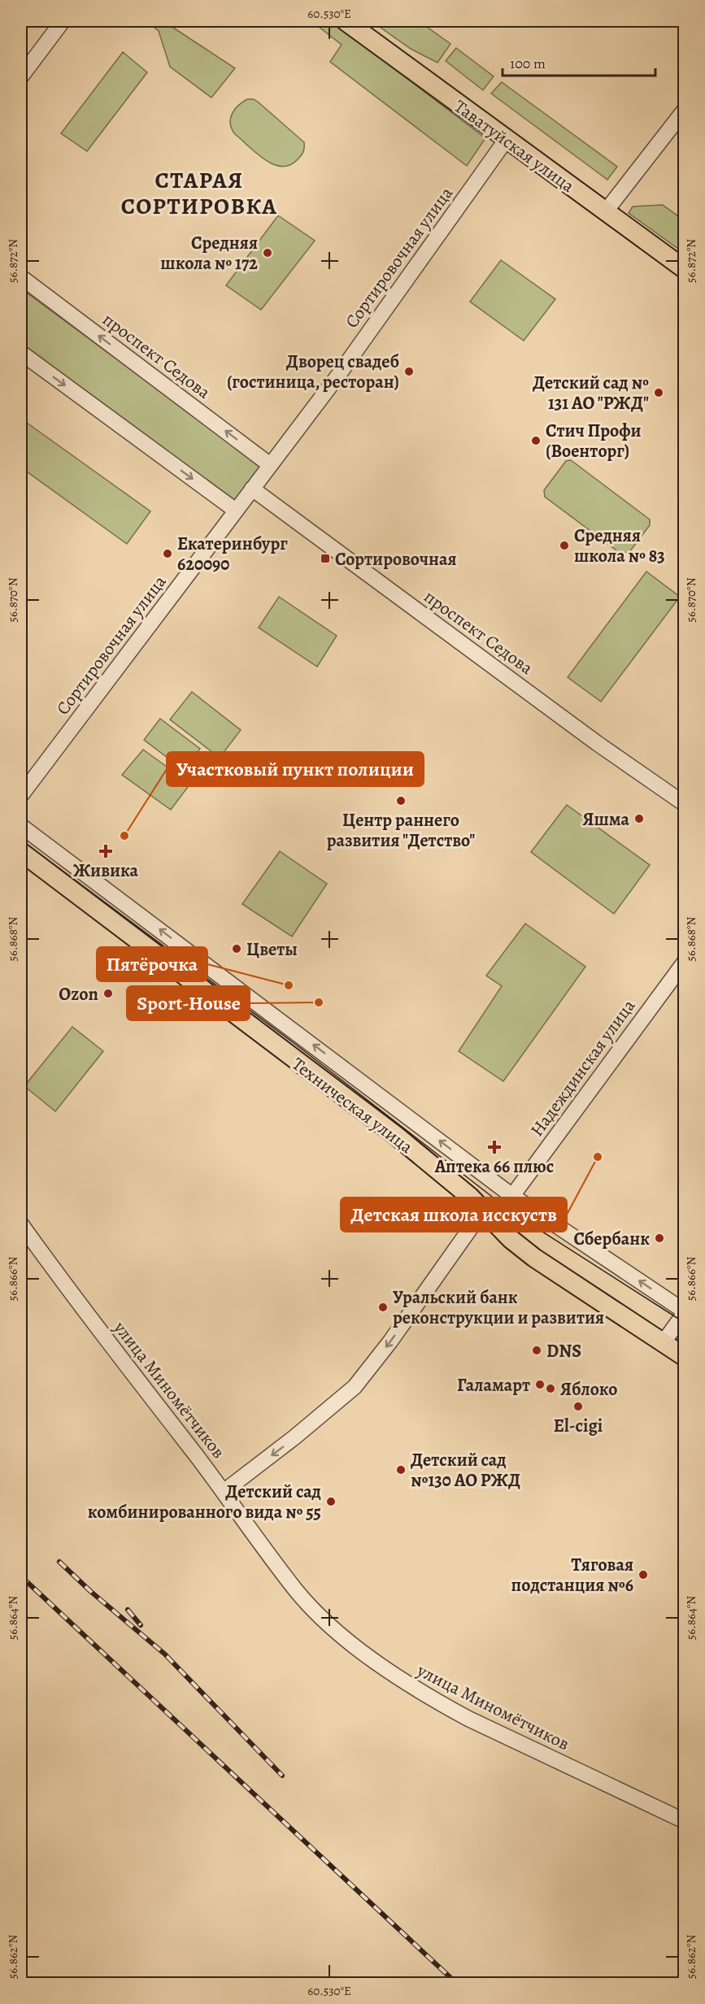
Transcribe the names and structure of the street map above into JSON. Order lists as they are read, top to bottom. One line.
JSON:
{"streets":{"main road":["Таватуйская улица","Техническая улица"],"street":["Сортировочная улица","проспект Седова","Надеждинская улица","улица Миномётчиков"]},"crossings":[["Таватуйская улица","Сортировочная улица"],["Сортировочная улица","проспект Седова"]],"districts":["СТАРАЯ СОРТИРОВКА"],"places":{"other":["Средняя школа № 172","Дворец свадеб (гостиница, ресторан)","Детский сад № 131 АО \"РЖД\"","Стич Профи (Военторг)","Средняя школа № 83","Екатеринбург 620090","Центр раннего развития \"Детство\"","Яшма","Участковый пункт полиции","Цветы","Пятёрочка","Ozon","Sport-House","Детская школа исскуств","Сбербанк","Уральский банк реконструкции и развития","DNS","Галамарт","Яблоко","El-cigi","Детский сад №130 АО РЖД","Детский сад комбинированного вида № 55","Тяговая подстанция №6"],"transit":["Сортировочная"],"health":["Живика","Аптека 66 плюс"]},"scale_bar":"100 m","coordinates":["60.530°E","56.872°N","56.870°N","56.868°N","56.866°N","56.864°N","56.862°N"]}
